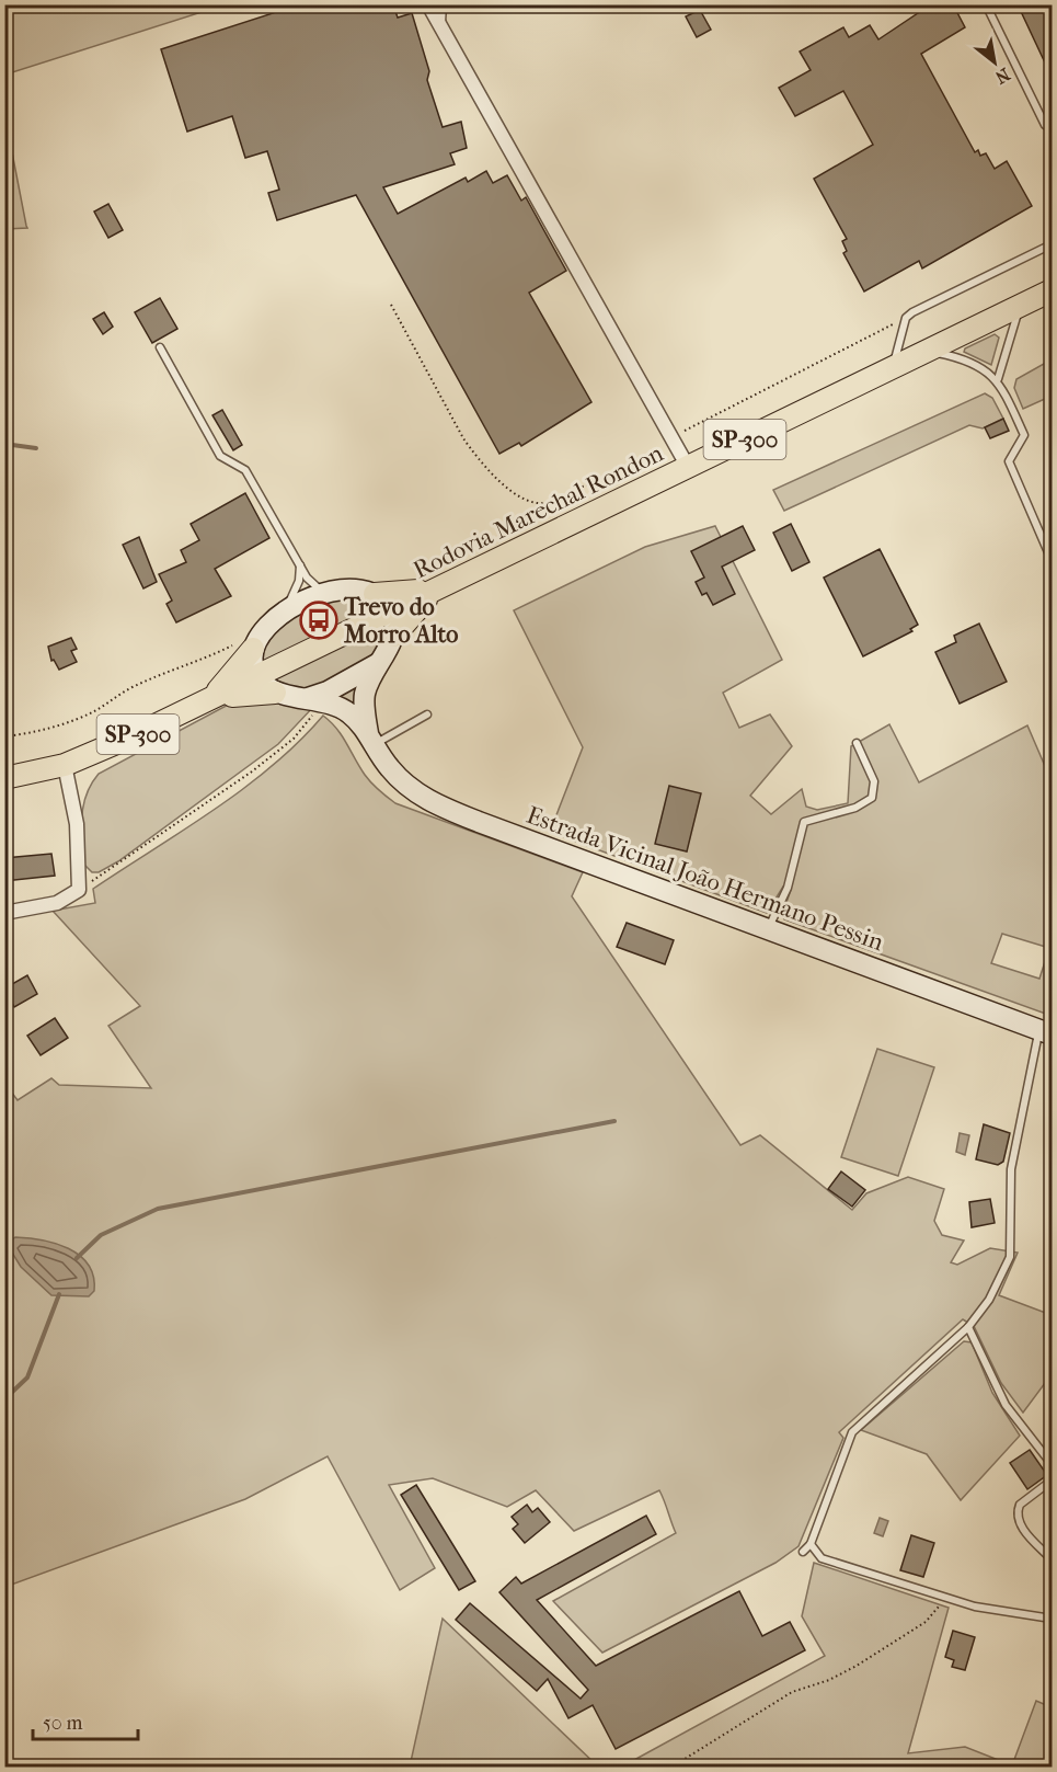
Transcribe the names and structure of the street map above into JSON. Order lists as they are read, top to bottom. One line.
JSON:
{"streets":{"main road":["SP-300","Rodovia Marechal Rondon","Estrada Vicinal João Hermano Pessin"]},"places":{"bus stop":["Trevo do Morro Alto"]},"scale_bar":"50 m","north":"bottom right"}
